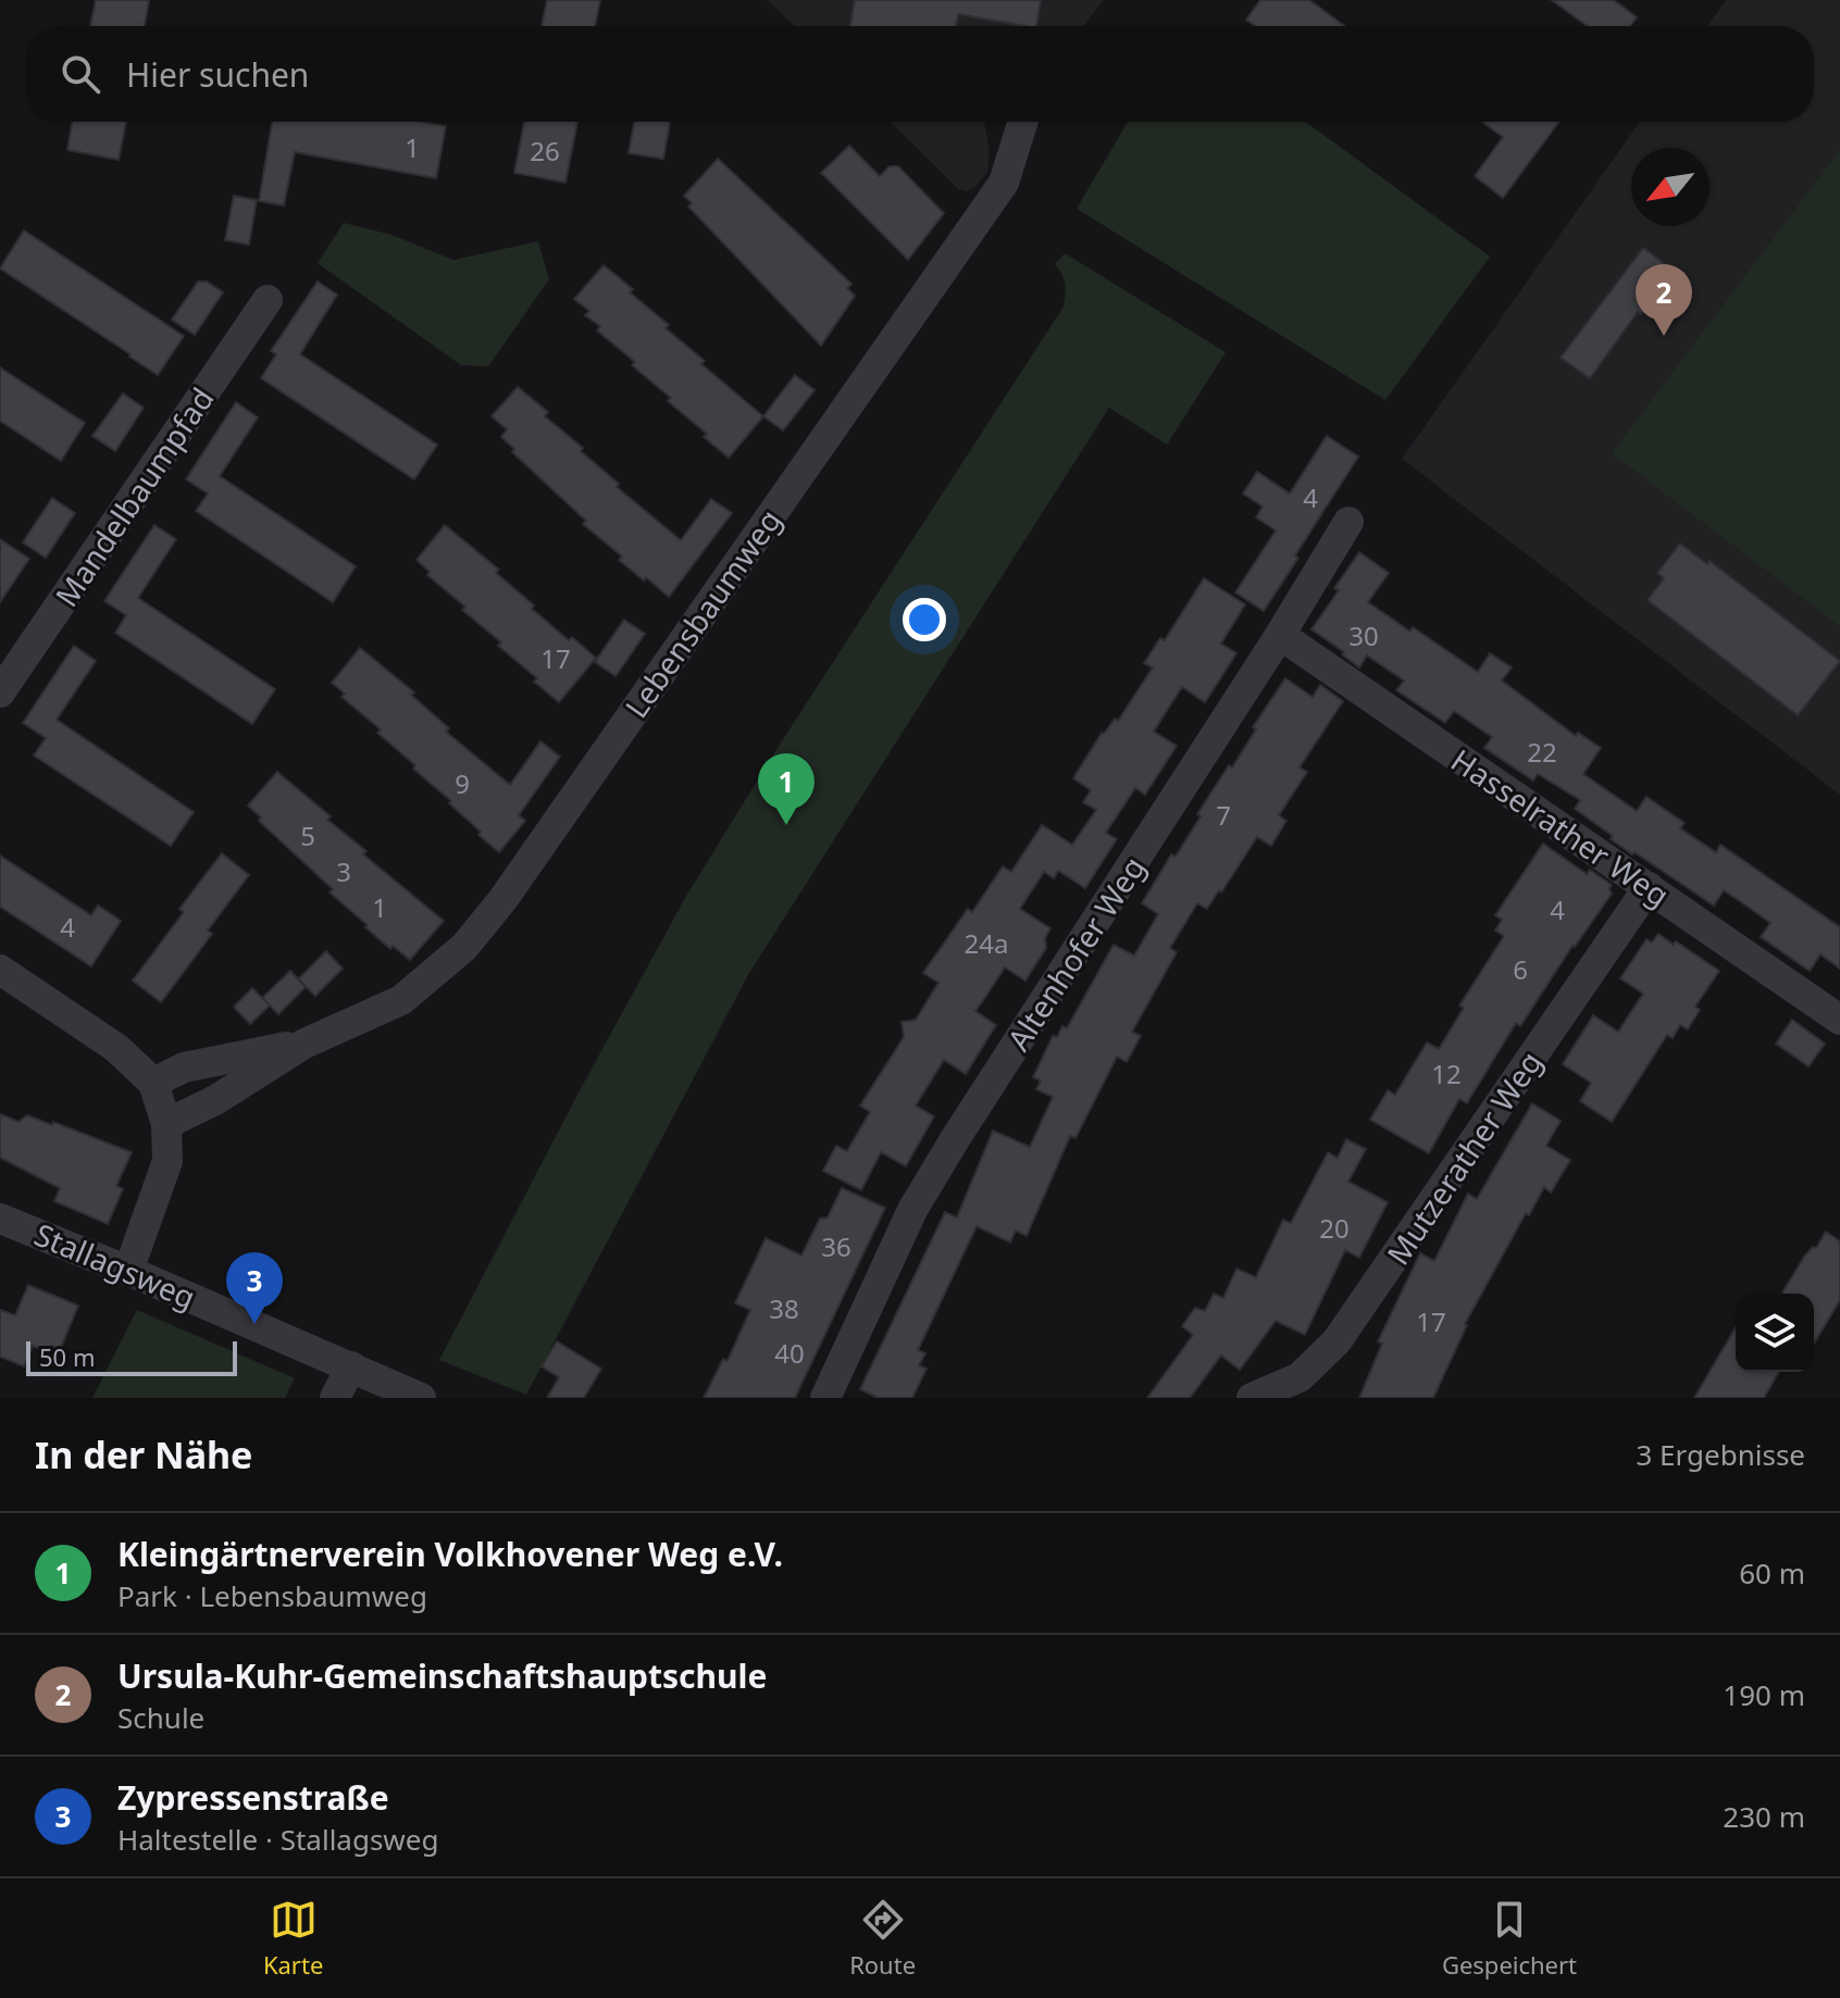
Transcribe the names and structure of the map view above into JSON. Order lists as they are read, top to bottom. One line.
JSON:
{"streets":{"street":["Mandelbaumpfad","Lebensbaumweg","Hasselrather Weg","Altenhofer Weg","Mutzerather Weg","Stallagsweg"]},"crossings":[["Hasselrather Weg","Altenhofer Weg"],["Hasselrather Weg","Mutzerather Weg"]],"house_numbers":["1","26","4","30","17","22","9","7","5","3","1","4","4","24a","6","12","20","36","38","17","40"],"scale_bar":"50 m","north":"bottom left","page":{"search":"Hier suchen","pins":["2","1","3"],"scale":"50 m","heading":["In der Nähe","3 Ergebnisse"],"list":[{"mark":"1","name":"Kleingärtnerverein Volkhovener Weg e.V.","note":"Park · Lebensbaumweg","value":"60 m"},{"mark":"2","name":"Ursula-Kuhr-Gemeinschaftshauptschule","note":"Schule","value":"190 m"},{"mark":"3","name":"Zypressenstraße","note":"Haltestelle · Stallagsweg","value":"230 m"}],"nav":["Karte","Route","Gespeichert"]}}
